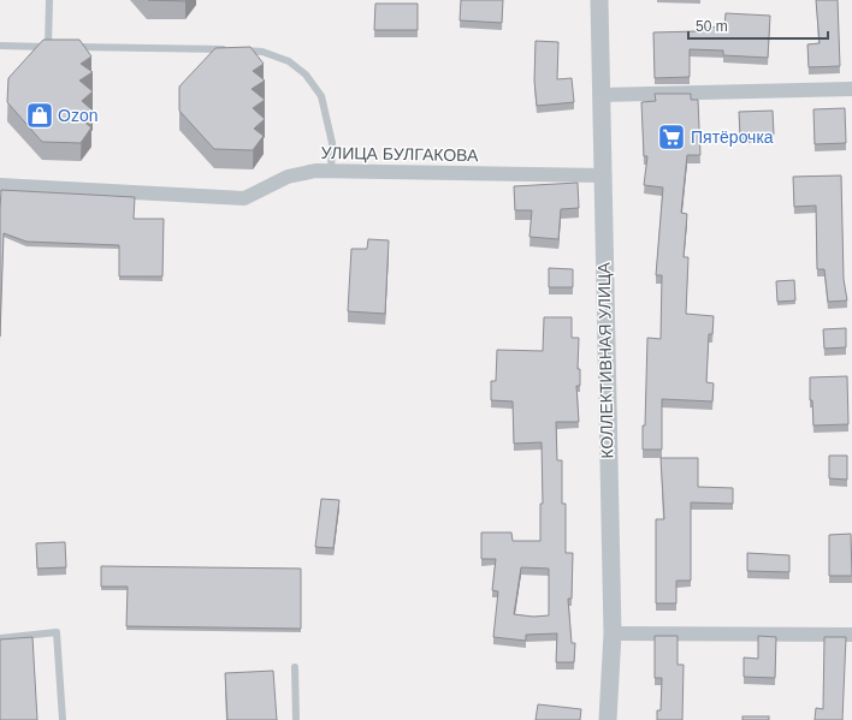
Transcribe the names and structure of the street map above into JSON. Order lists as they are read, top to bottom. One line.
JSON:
{"streets":{"street":["УЛИЦА БУЛГАКОВА","КОЛЛЕКТИВНАЯ УЛИЦА"]},"crossings":[["УЛИЦА БУЛГАКОВА","КОЛЛЕКТИВНАЯ УЛИЦА"]],"places":{"shop":["Ozon"],"supermarket":["Пятёрочка"]},"scale_bar":"50 m"}
